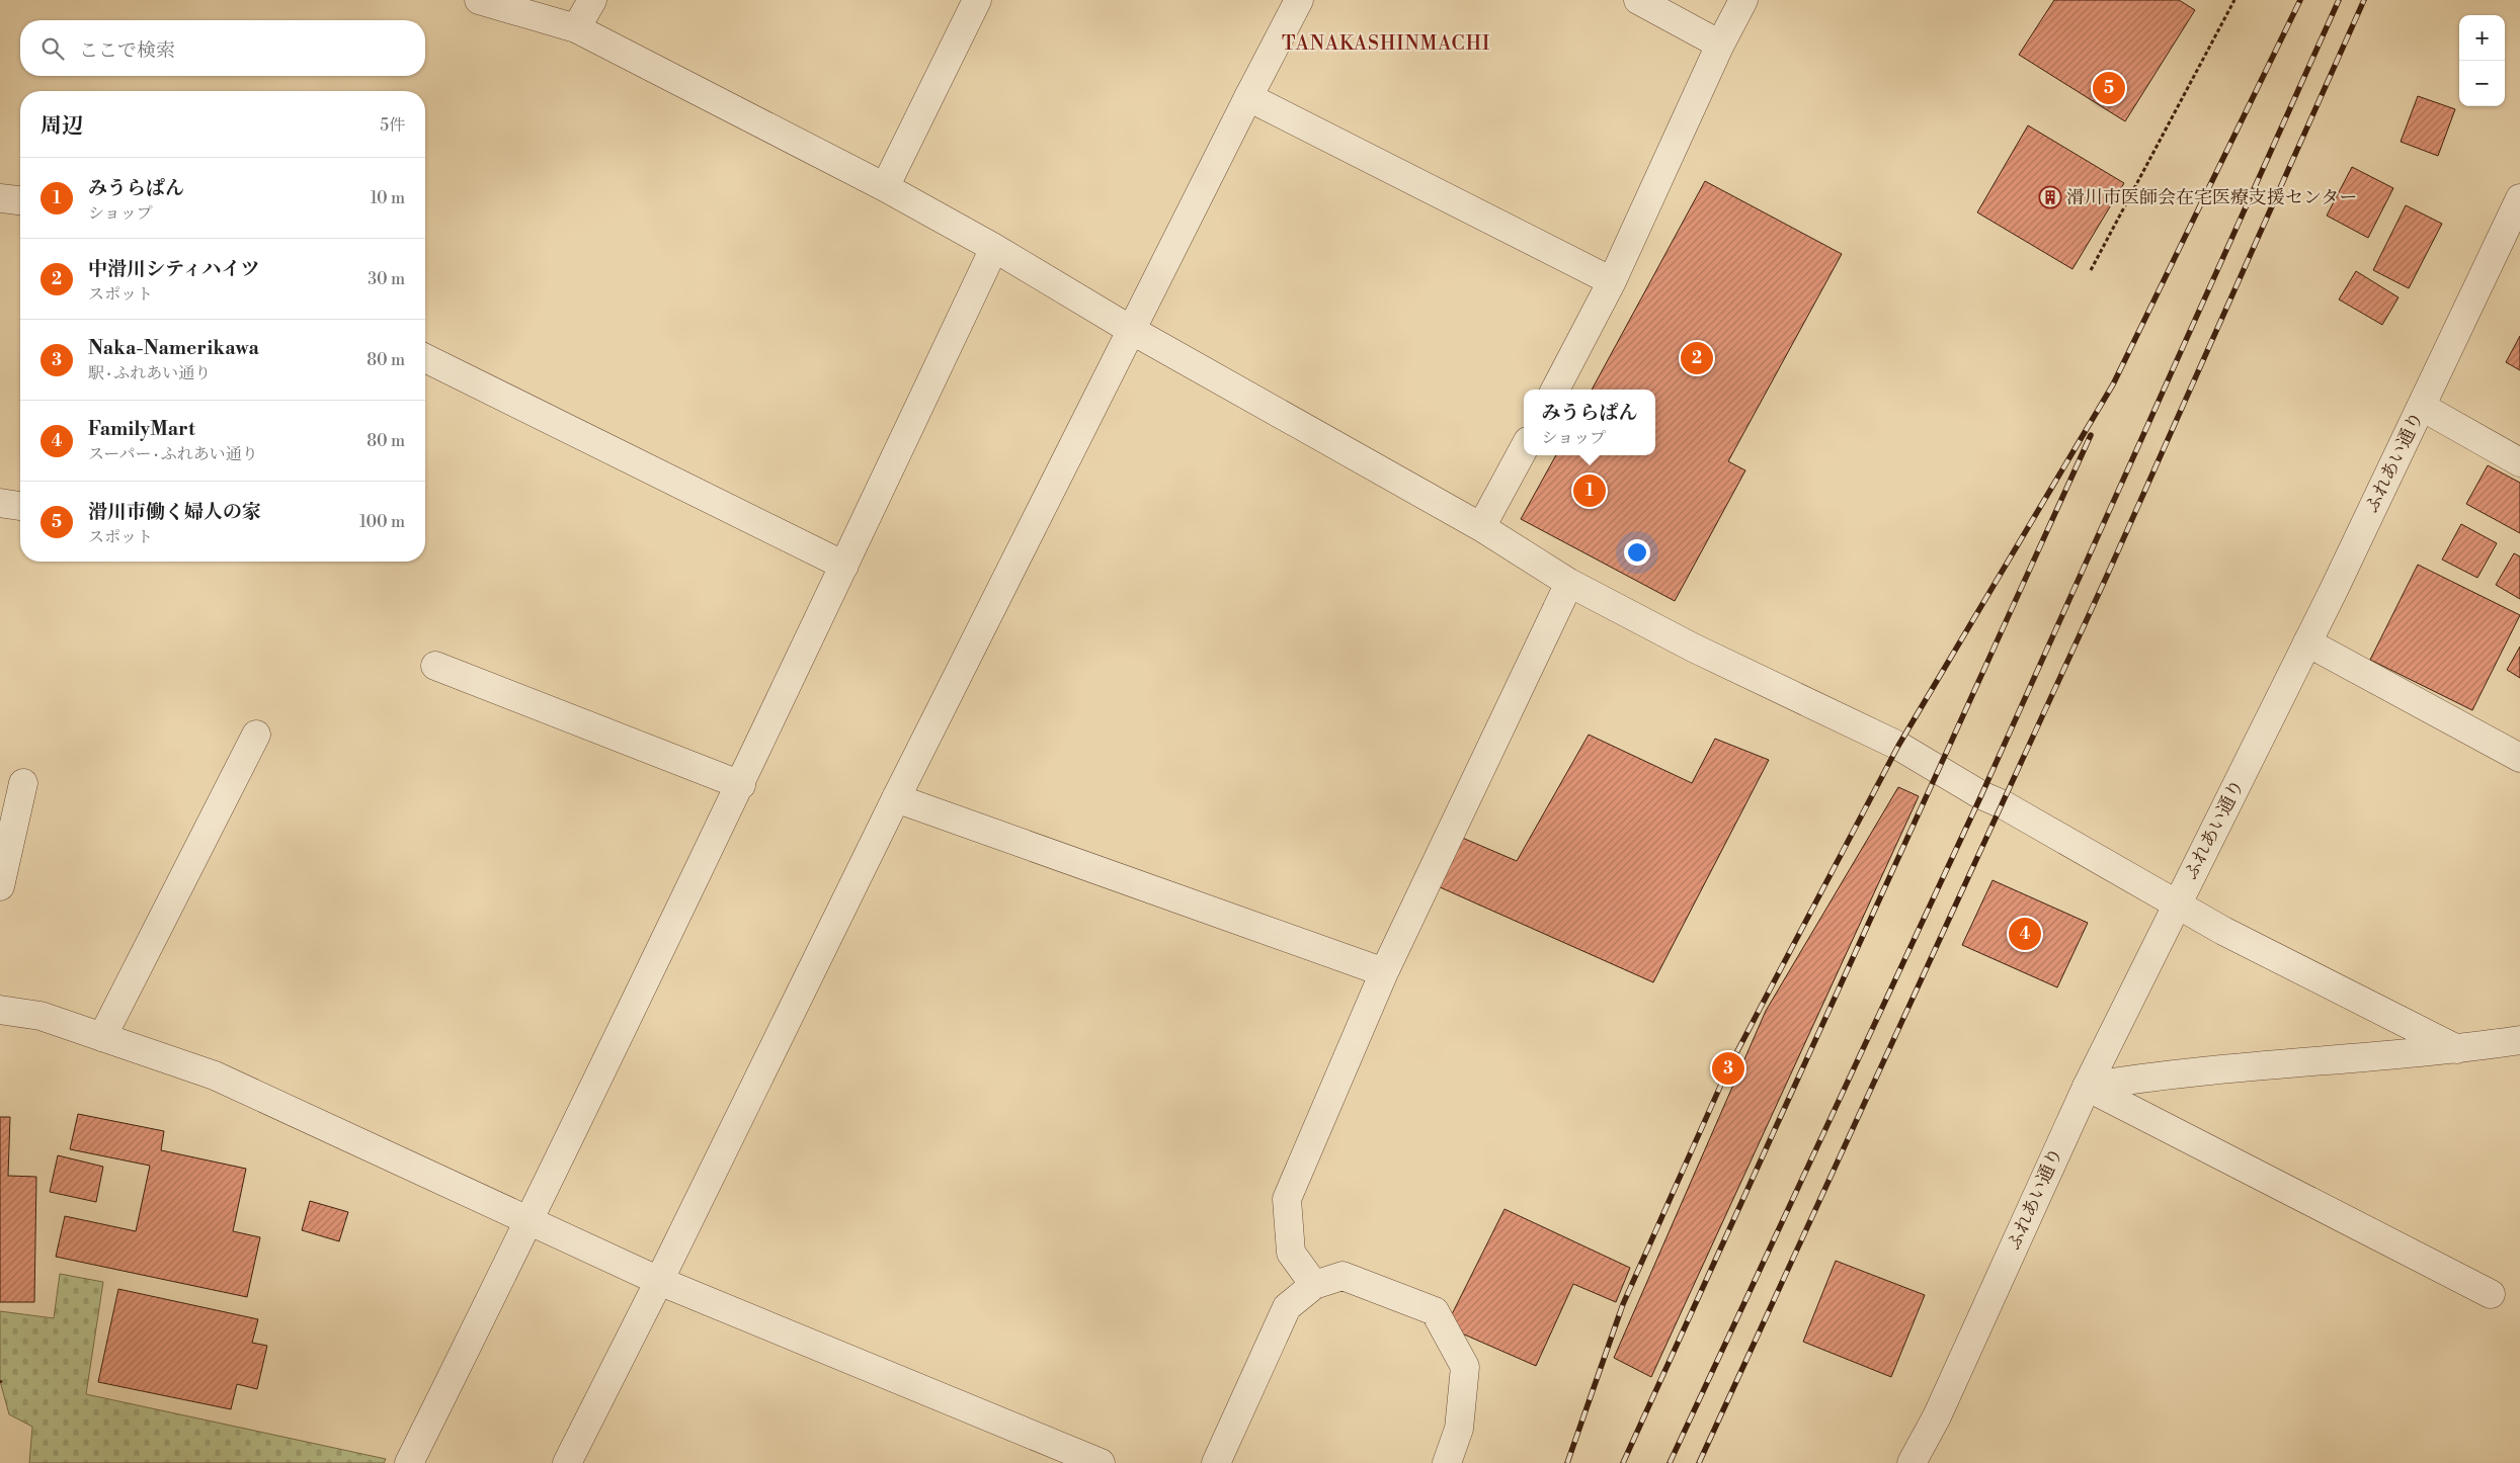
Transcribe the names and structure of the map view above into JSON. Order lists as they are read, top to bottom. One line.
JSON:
{"streets":{"street":["ふれあい通り"]},"districts":["TANAKASHINMACHI"],"places":{"building":["滑川市医師会在宅医療支援センター"]},"page":{"map_buttons":["+","−"],"search":"ここで検索","pins":["5","2","1","4","3"],"heading":["周辺","5件"],"list":[{"mark":"1","name":"みうらぱん","note":"ショップ","value":"10 m"},{"mark":"2","name":"中滑川シティハイツ","note":"スポット","value":"30 m"},{"mark":"3","name":"Naka-Namerikawa","note":"駅 · ふれあい通り","value":"80 m"},{"mark":"4","name":"FamilyMart","note":"スーパー · ふれあい通り","value":"80 m"},{"mark":"5","name":"滑川市働く婦人の家","note":"スポット","value":"100 m"}],"popup":["みうらぱん","ショップ"]}}
